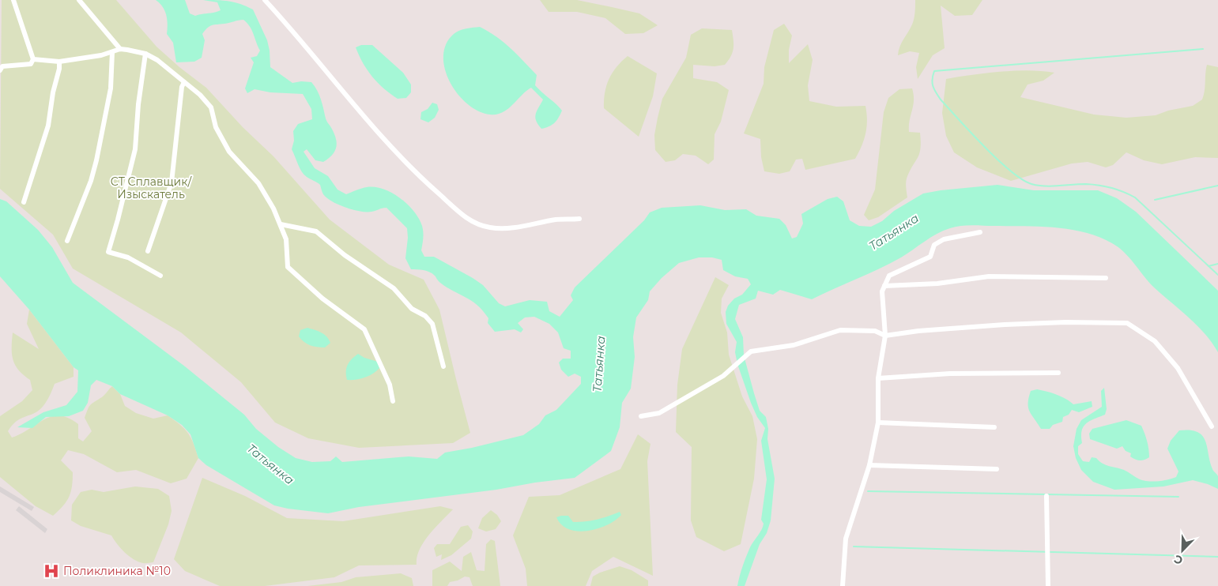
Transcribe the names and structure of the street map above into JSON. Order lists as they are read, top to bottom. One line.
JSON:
{"water":["Татьянка"],"parks":["СТ Сплавщик/ Изыскатель"],"places":{"hospital":["Поликлиника №10"]},"north":"bottom left"}
